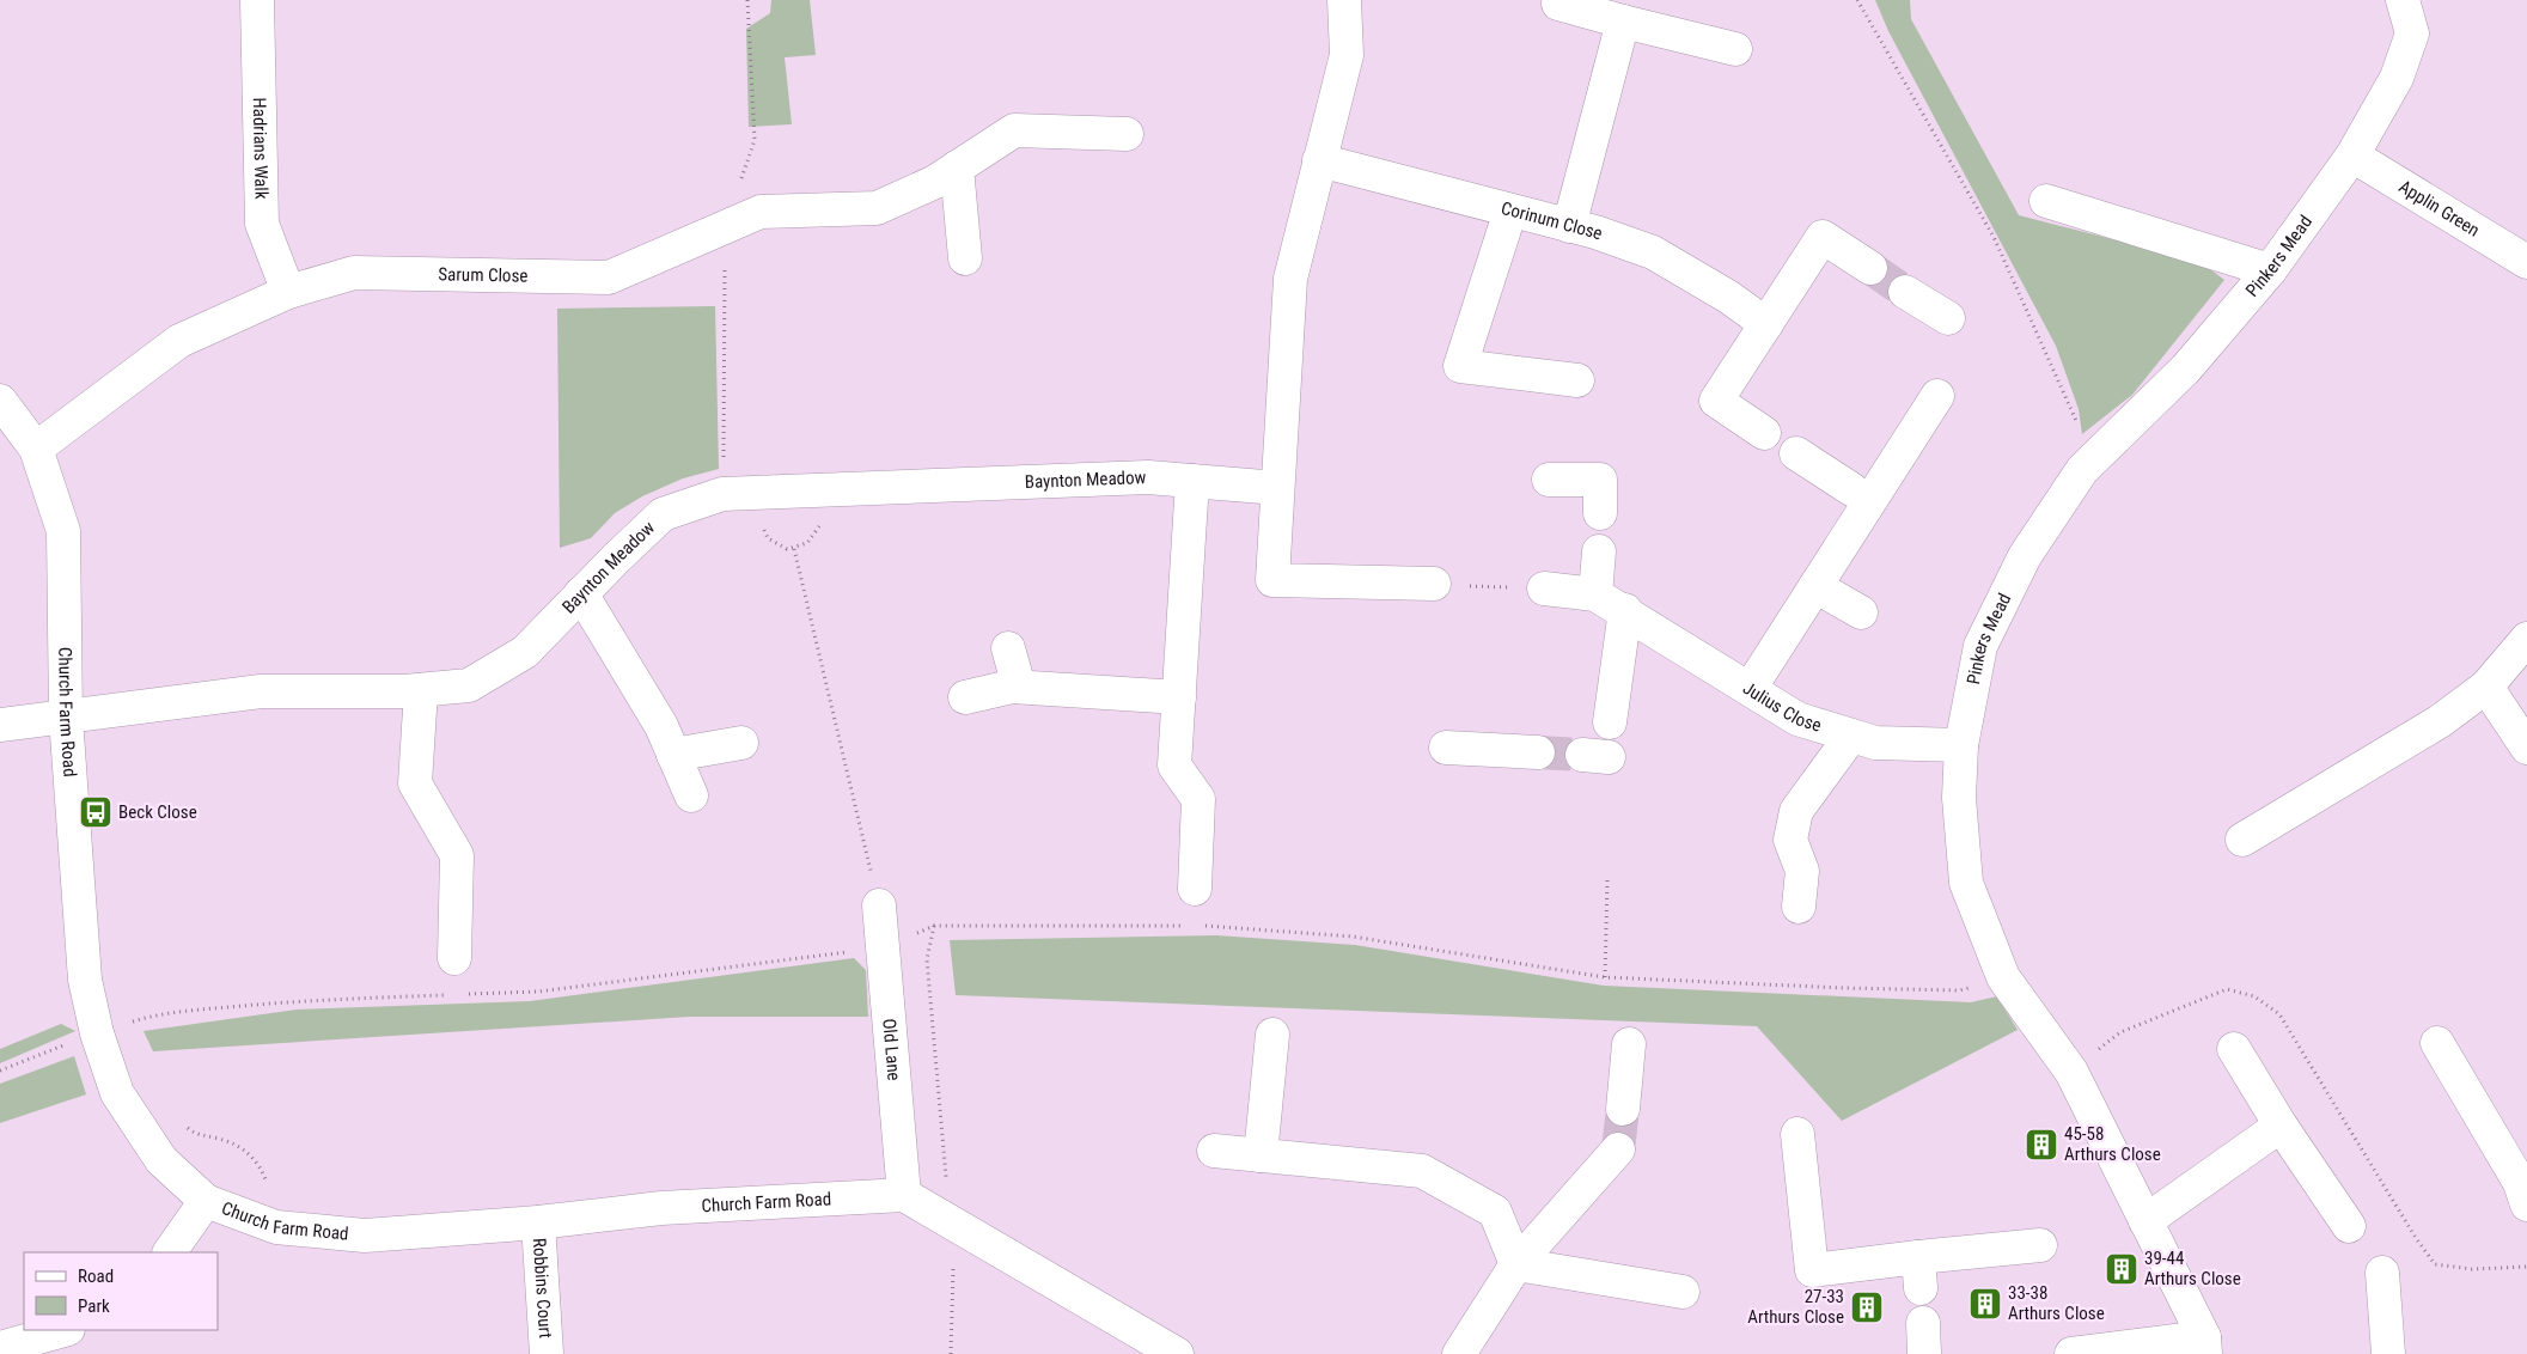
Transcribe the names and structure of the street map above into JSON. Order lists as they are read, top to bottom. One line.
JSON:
{"streets":{"street":["Hadrians Walk","Applin Green","Corinum Close","Pinkers Mead","Sarum Close","Baynton Meadow","Julius Close","Church Farm Road","Old Lane","Robbins Court"]},"crossings":[["Hadrians Walk","Sarum Close"],["Applin Green","Pinkers Mead"],["Pinkers Mead","Julius Close"],["Sarum Close","Church Farm Road"],["Baynton Meadow","Church Farm Road"],["Church Farm Road","Old Lane"],["Church Farm Road","Robbins Court"]],"places":{"bus stop":["Beck Close"],"building":["45-58 Arthurs Close","39-44 Arthurs Close","33-38 Arthurs Close","27-33 Arthurs Close"]},"legend":["Road","Park"]}
